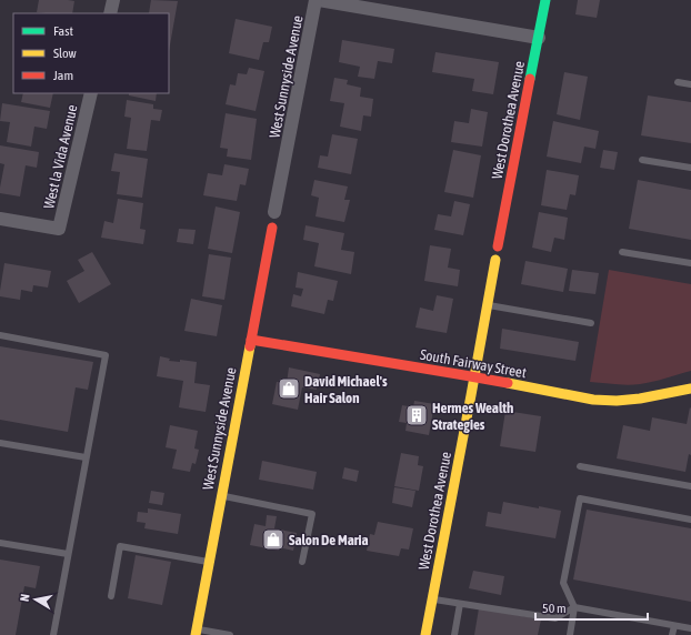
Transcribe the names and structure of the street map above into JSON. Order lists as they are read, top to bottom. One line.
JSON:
{"streets":{"street":["West Sunnyside Avenue","West Dorothea Avenue","West la Vida Avenue","South Fairway Street"]},"crossings":[["West Sunnyside Avenue","South Fairway Street"],["West Dorothea Avenue","South Fairway Street"]],"places":{"shop":["David Michael's Hair Salon","Salon De Maria"],"building":["Hermes Wealth Strategies"]},"legend":["Fast","Slow","Jam"],"scale_bar":"50 m","north":"left"}
